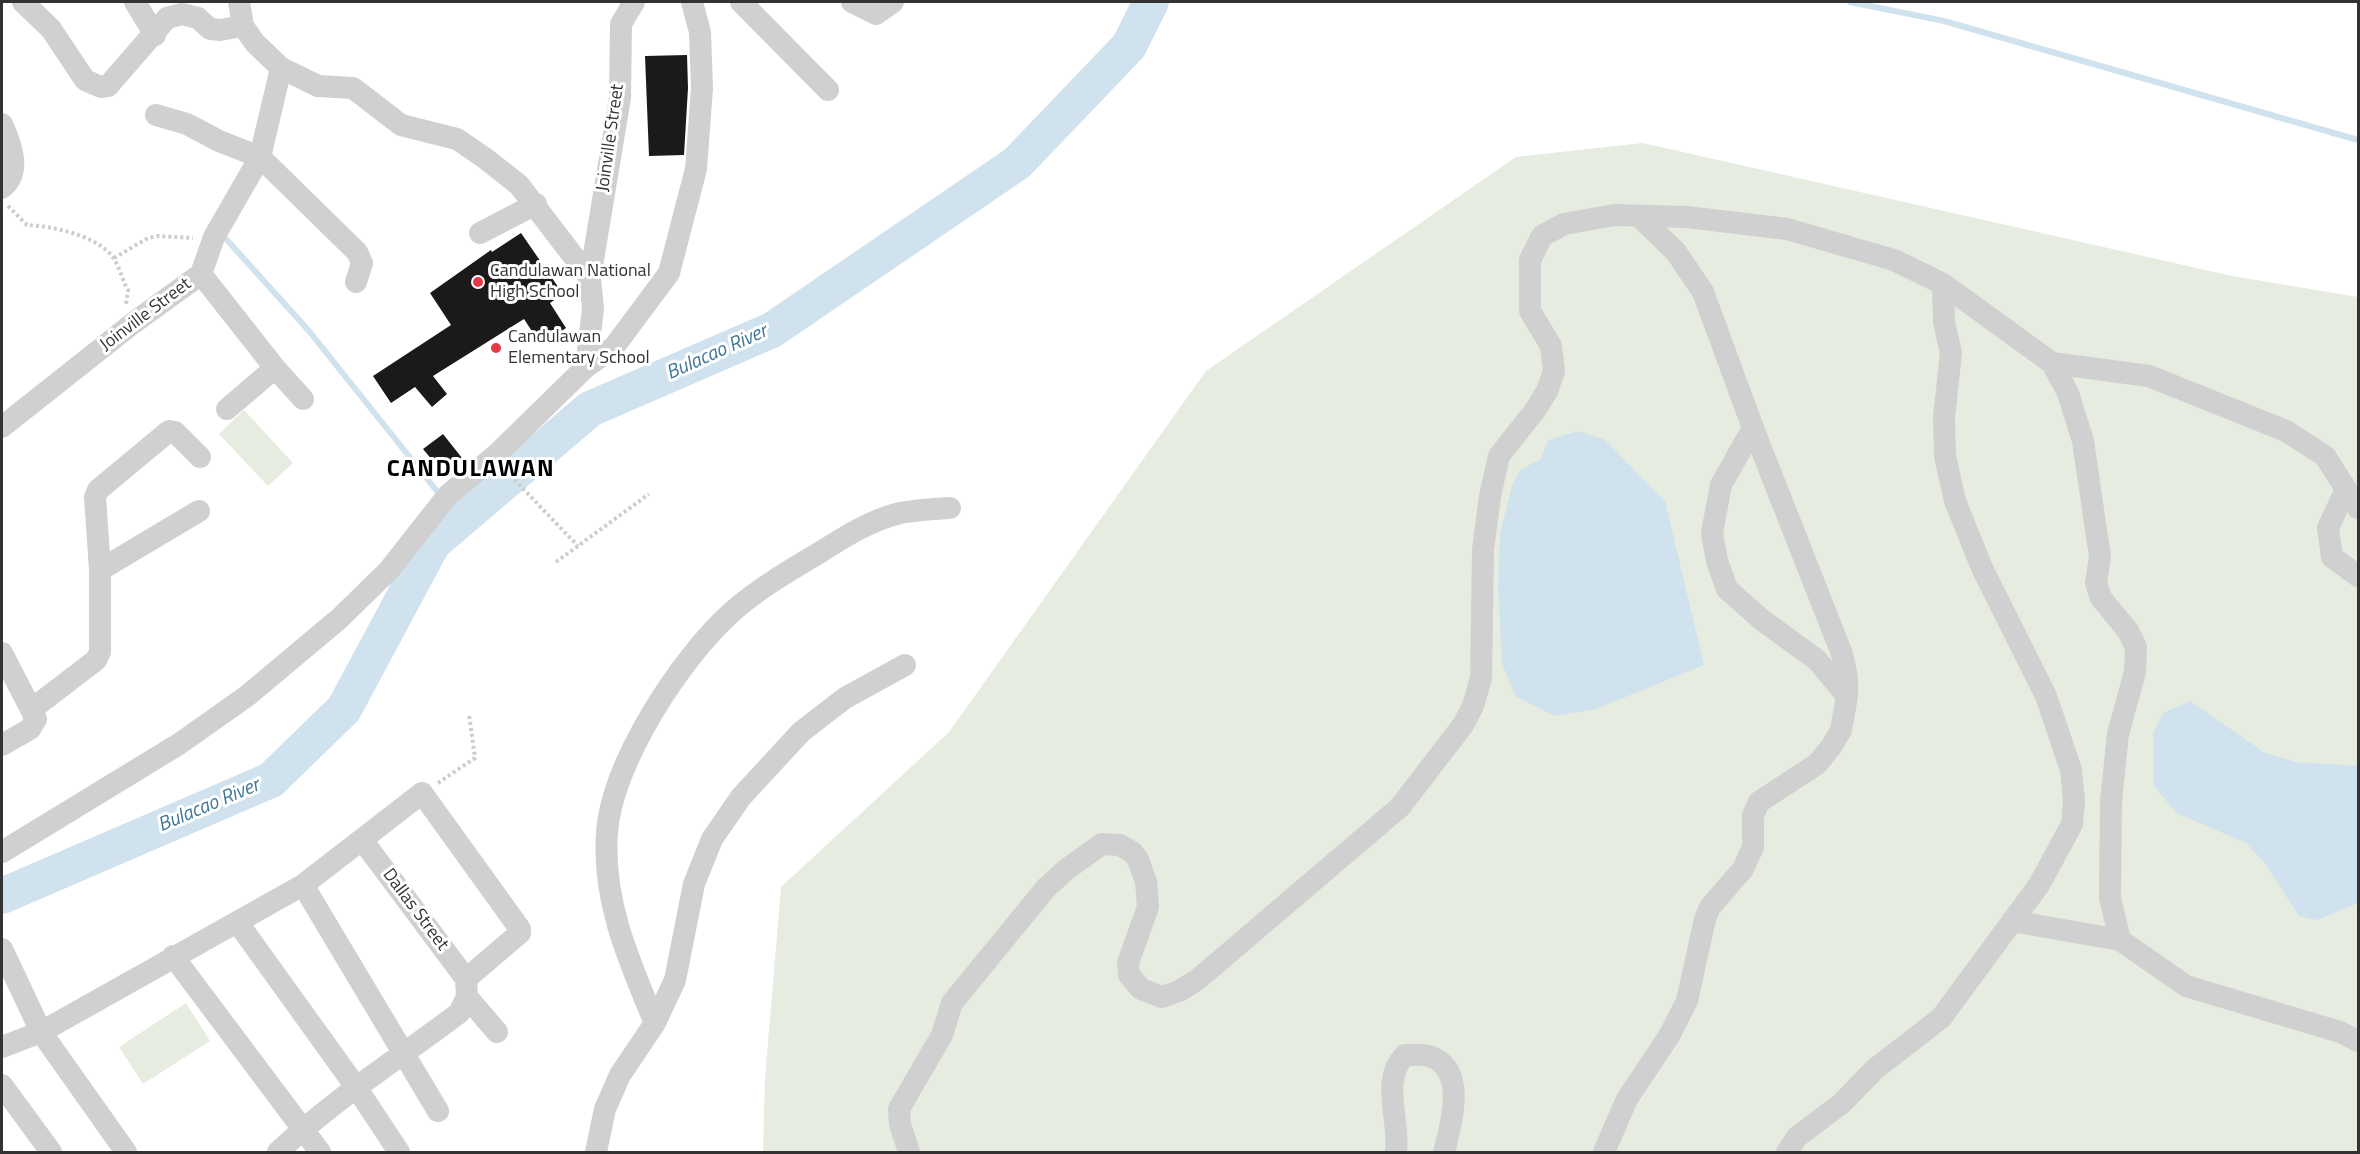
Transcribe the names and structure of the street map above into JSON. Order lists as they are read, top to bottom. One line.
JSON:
{"streets":{"street":["Joinville Street","Dallas Street"]},"districts":["CANDULAWAN"],"water":["Bulacao River"],"places":["Candulawan National High School","Candulawan Elementary School"]}
